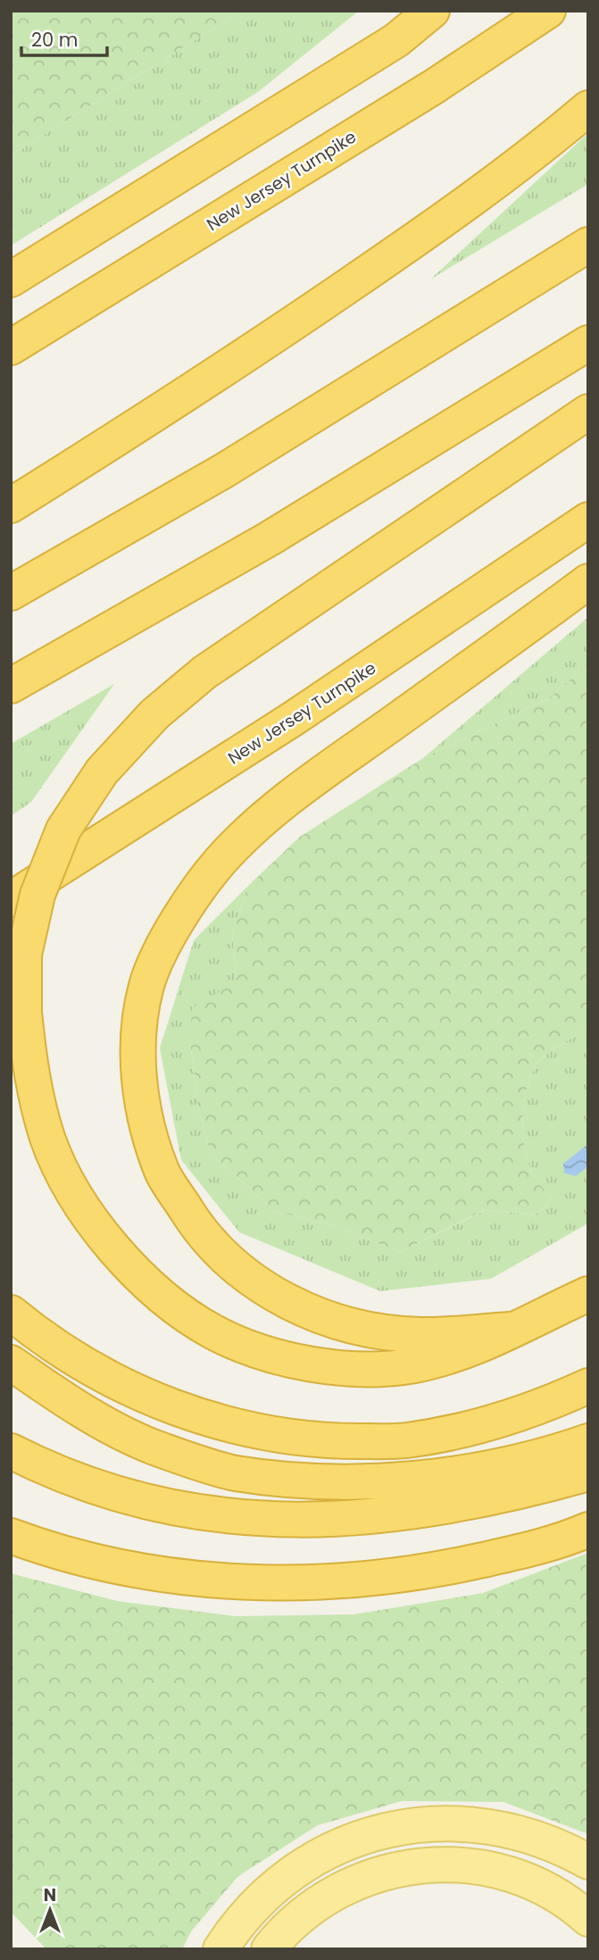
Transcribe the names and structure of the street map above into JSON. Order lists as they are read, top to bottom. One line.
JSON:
{"streets":{"highway":["New Jersey Turnpike"]},"scale_bar":"20 m","north":"top"}
